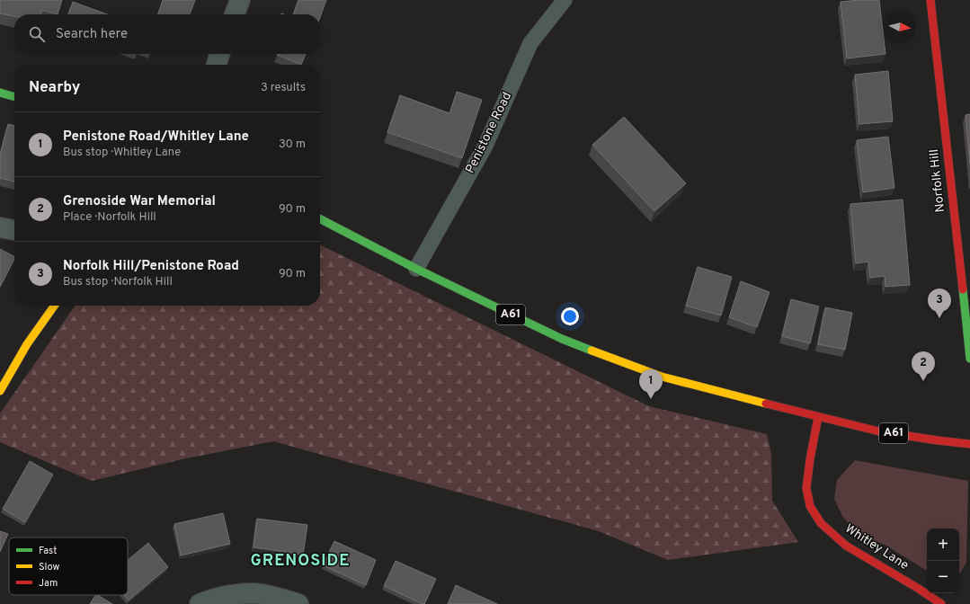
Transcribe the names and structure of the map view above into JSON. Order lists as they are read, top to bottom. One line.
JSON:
{"streets":{"main road":["Norfolk Hill","A61","Whitley Lane"],"lane":["Penistone Road"]},"crossings":[["Penistone Road","A61"],["A61","Whitley Lane"]],"districts":["GRENOSIDE"],"legend":["Fast","Slow","Jam"],"north":"right","page":{"search":"Search here","heading":["Nearby","3 results"],"list":[{"mark":"1","name":"Penistone Road/Whitley Lane","note":"Bus stop · Whitley Lane","value":"30 m"},{"mark":"2","name":"Grenoside War Memorial","note":"Place · Norfolk Hill","value":"90 m"},{"mark":"3","name":"Norfolk Hill/Penistone Road","note":"Bus stop · Norfolk Hill","value":"90 m"}],"pins":["3","2","1"],"map_buttons":["+","−"]}}
